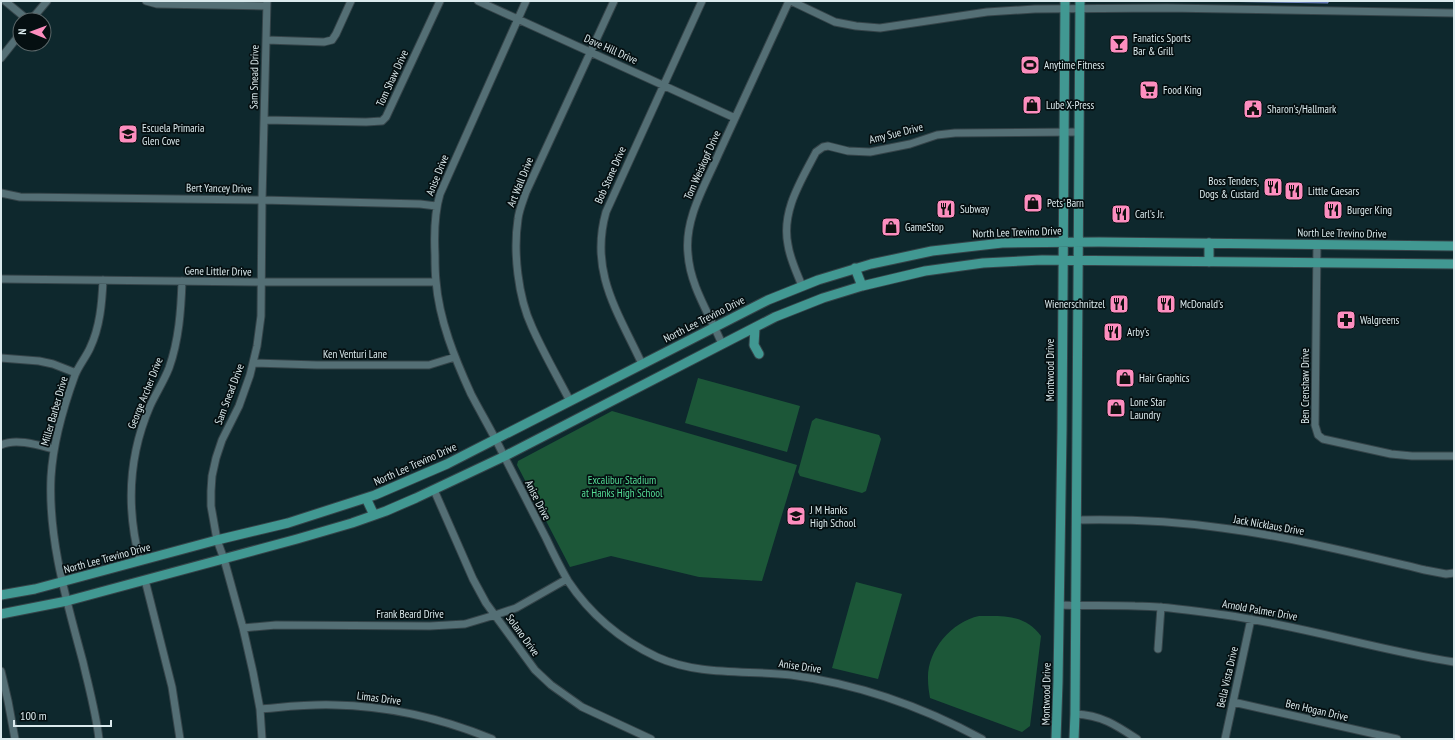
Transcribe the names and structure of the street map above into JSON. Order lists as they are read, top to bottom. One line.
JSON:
{"streets":{"main road":["North Lee Trevino Drive","Montwood Drive"],"street":["Dave Hill Drive","Sam Snead Drive","Tom Shaw Drive","Amy Sue Drive","Tom Weiskopf Drive","Anise Drive","Bob Stone Drive","Art Wall Drive","Bert Yancey Drive","Gene Littler Drive","Ken Venturi Lane","Ben Crenshaw Drive","George Archer Drive","Miller Barber Drive","Jack Nicklaus Drive","Arnold Palmer Drive","Frank Beard Drive","Solano Drive","Bella Vista Drive","Limas Drive","Ben Hogan Drive"]},"crossings":[["Dave Hill Drive","Tom Weiskopf Drive"],["Dave Hill Drive","Anise Drive"],["Dave Hill Drive","Bob Stone Drive"],["Dave Hill Drive","Art Wall Drive"],["Sam Snead Drive","Tom Shaw Drive"],["Sam Snead Drive","Bert Yancey Drive"],["Sam Snead Drive","North Lee Trevino Drive"],["Sam Snead Drive","Gene Littler Drive"],["Sam Snead Drive","Ken Venturi Lane"],["Sam Snead Drive","Frank Beard Drive"],["Sam Snead Drive","Limas Drive"],["Amy Sue Drive","North Lee Trevino Drive"],["Amy Sue Drive","Montwood Drive"],["Tom Weiskopf Drive","North Lee Trevino Drive"],["Anise Drive","Bert Yancey Drive"],["Anise Drive","North Lee Trevino Drive"],["Anise Drive","Gene Littler Drive"],["Anise Drive","Ken Venturi Lane"],["Anise Drive","Frank Beard Drive"],["Bob Stone Drive","North Lee Trevino Drive"],["Art Wall Drive","North Lee Trevino Drive"],["North Lee Trevino Drive","Montwood Drive"],["North Lee Trevino Drive","Ben Crenshaw Drive"],["North Lee Trevino Drive","George Archer Drive"],["North Lee Trevino Drive","Miller Barber Drive"],["Gene Littler Drive","George Archer Drive"],["Gene Littler Drive","Miller Barber Drive"],["Montwood Drive","Arnold Palmer Drive"],["Arnold Palmer Drive","Bella Vista Drive"],["Frank Beard Drive","Solano Drive"],["Bella Vista Drive","Ben Hogan Drive"]],"parks":["Excalibur Stadium at Hanks High School"],"places":{"bar":["Fanatics Sports Bar & Grill"],"sports":["Anytime Fitness"],"supermarket":["Food King"],"shop":["Lube X-Press","Pets' Barn","GameStop","Hair Graphics","Lone Star Laundry"],"public building":["Sharon's/Hallmark"],"school or university":["Escuela Primaria Glen Cove","J M Hanks High School"],"restaurant":["Boss Tenders, Dogs & Custard","Little Caesars","Subway","Burger King","Carl's Jr.","Wienerschnitzel","McDonald's","Arby's"],"pharmacy":["Walgreens"]},"scale_bar":"100 m","north":"left"}
